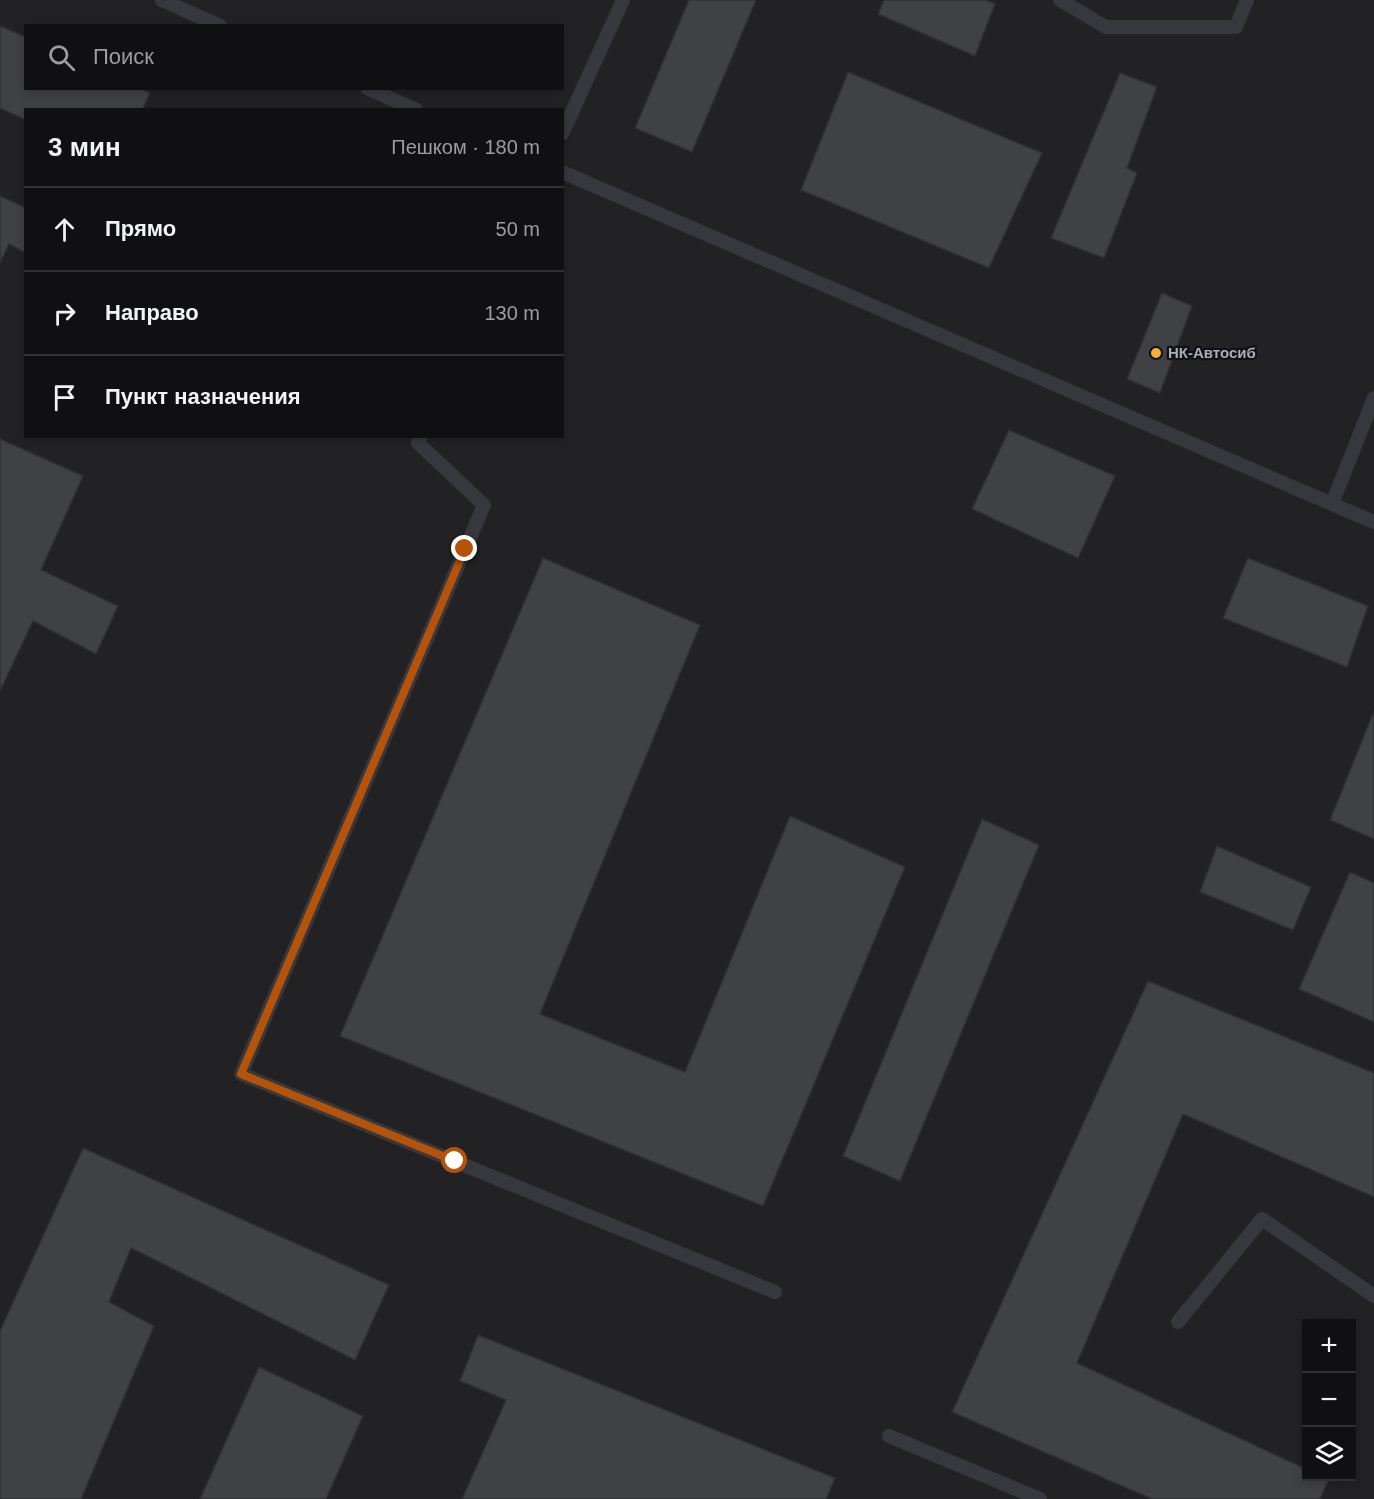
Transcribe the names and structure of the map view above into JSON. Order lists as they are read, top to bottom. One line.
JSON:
{"places":["НК-Автосиб"],"page":{"search":"Поиск","heading":["3 мин","Пешком · 180 m"],"list":[["Прямо","50 m"],["Направо","130 m"],"Пункт назначения"],"map_buttons":["+","−"]}}
